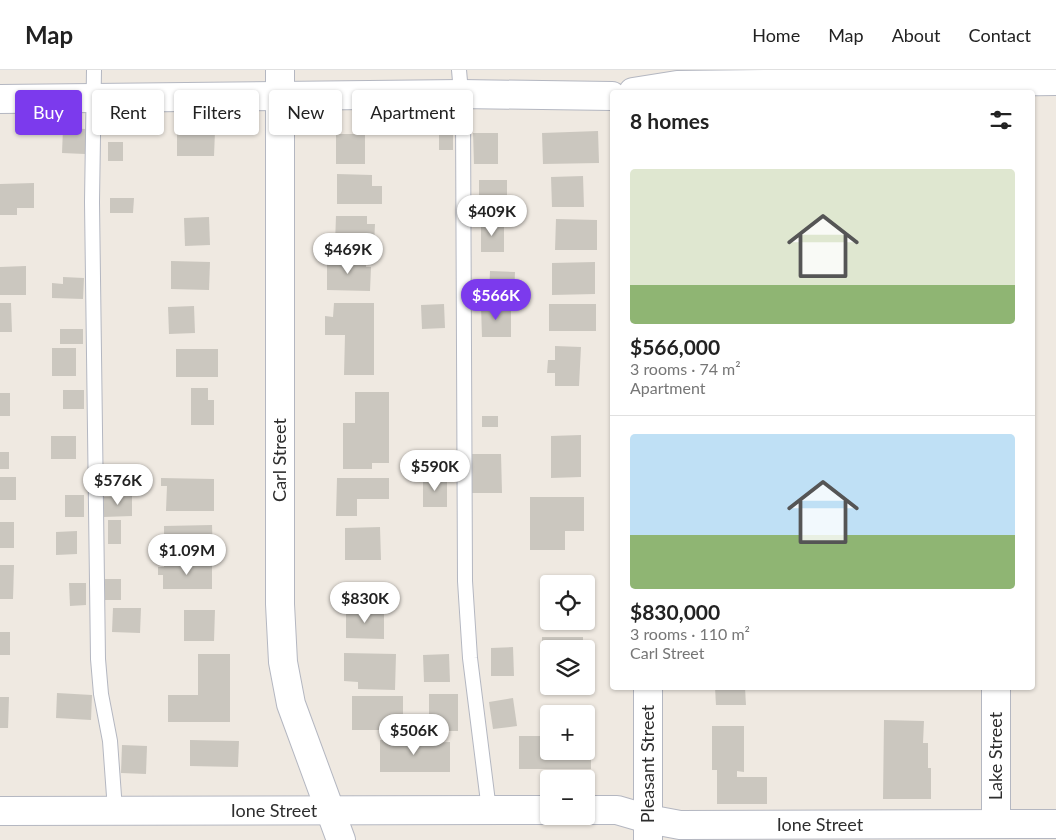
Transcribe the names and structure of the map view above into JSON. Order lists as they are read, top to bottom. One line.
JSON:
{"streets":{"street":["Carl Street","Lake Street","Pleasant Street","Ione Street"]},"crossings":[["Carl Street","Ione Street"],["Lake Street","Ione Street"],["Pleasant Street","Ione Street"]],"page":{"header":"Map","nav":["Home","Map","About","Contact"],"chip":["Buy","Rent","Filters","New","Apartment"],"heading":"8 homes","list":[{"name":"$566,000","note":"3 rooms · 74 m² · Apartment"},{"name":"$830,000","note":"3 rooms · 110 m² · Carl Street"}],"price":["$409K","$469K","$566K","$590K","$576K","$1.09M","$830K","$506K"],"map_buttons":["+","−"]}}
